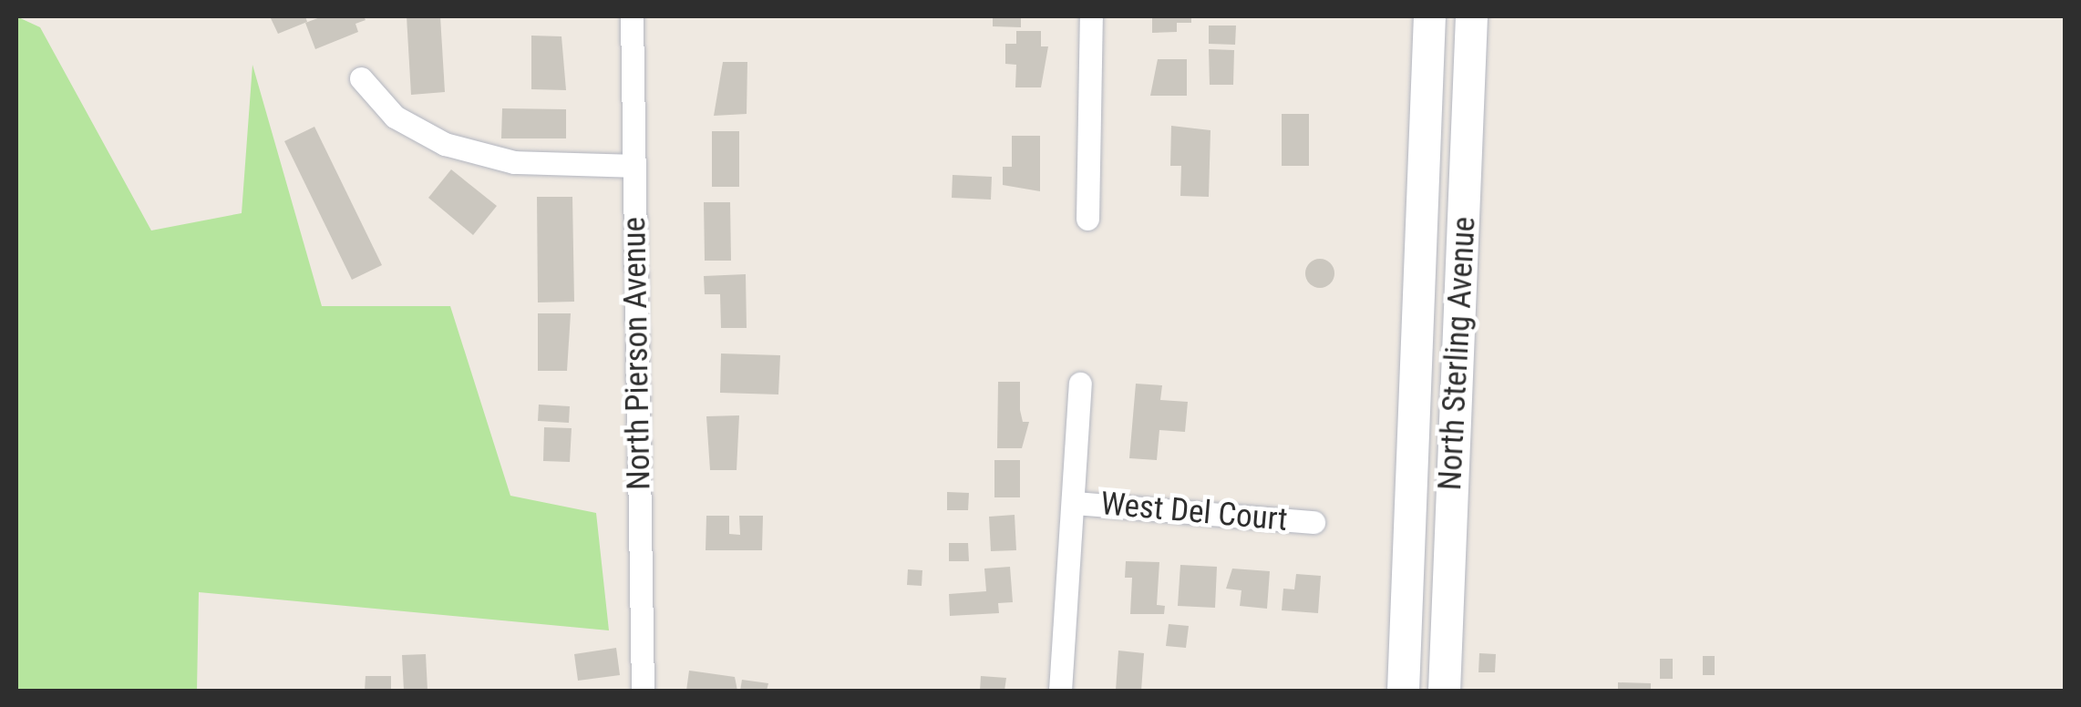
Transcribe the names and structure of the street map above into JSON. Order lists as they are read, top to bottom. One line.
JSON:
{"streets":{"main road":["North Sterling Avenue"],"street":["North Pierson Avenue","West Del Court"]}}
